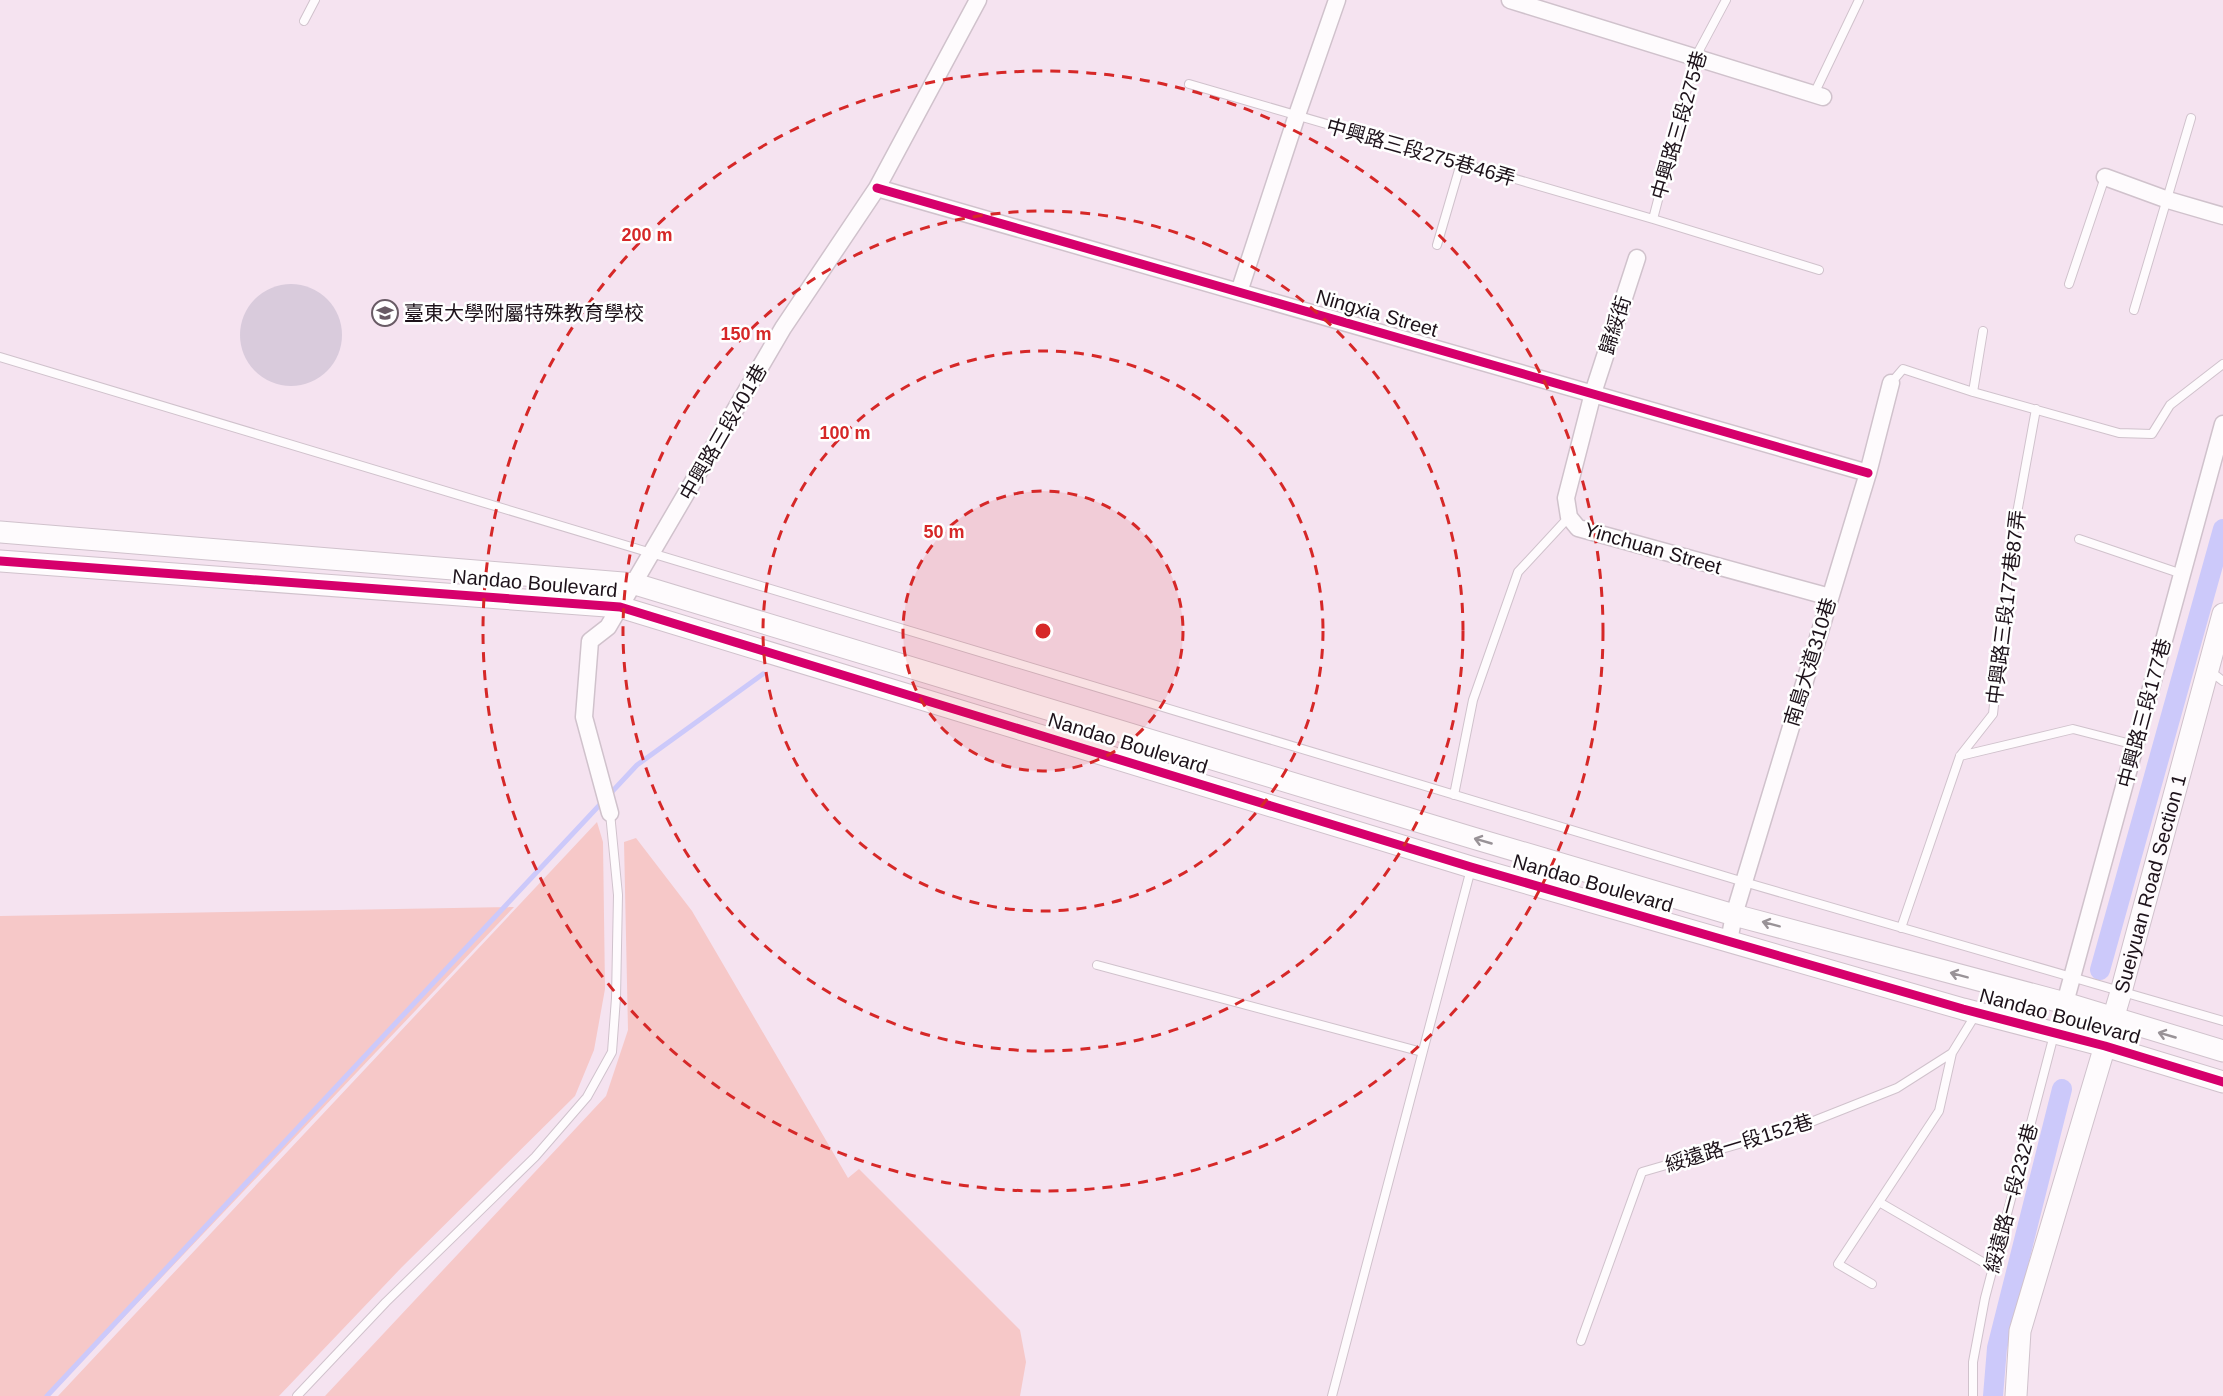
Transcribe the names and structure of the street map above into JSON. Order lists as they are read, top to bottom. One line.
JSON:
{"streets":{"street":["Ningxia Street","歸綏街","中興路三段401巷","Yinchuan Street","Nandao Boulevard","南島大道310巷","中興路三段177巷","Sueiyuan Road Section 1"],"lane":["中興路三段275巷","中興路三段275巷46弄","中興路三段177巷87弄","綏遠路一段152巷","綏遠路一段232巷"]},"crossings":[["中興路三段275巷","中興路三段275巷46弄"],["Ningxia Street","歸綏街"],["Ningxia Street","中興路三段401巷"],["Ningxia Street","Yinchuan Street"],["Ningxia Street","南島大道310巷"],["歸綏街","Yinchuan Street"],["中興路三段401巷","Nandao Boulevard"],["Yinchuan Street","南島大道310巷"],["Nandao Boulevard","南島大道310巷"],["Nandao Boulevard","中興路三段177巷"],["Nandao Boulevard","Sueiyuan Road Section 1"],["Nandao Boulevard","綏遠路一段152巷"],["Nandao Boulevard","綏遠路一段232巷"],["中興路三段177巷","綏遠路一段232巷"]],"places":{"school or university":["臺東大學附屬特殊教育學校"]},"rings":["200 m","150 m","100 m","50 m"]}
